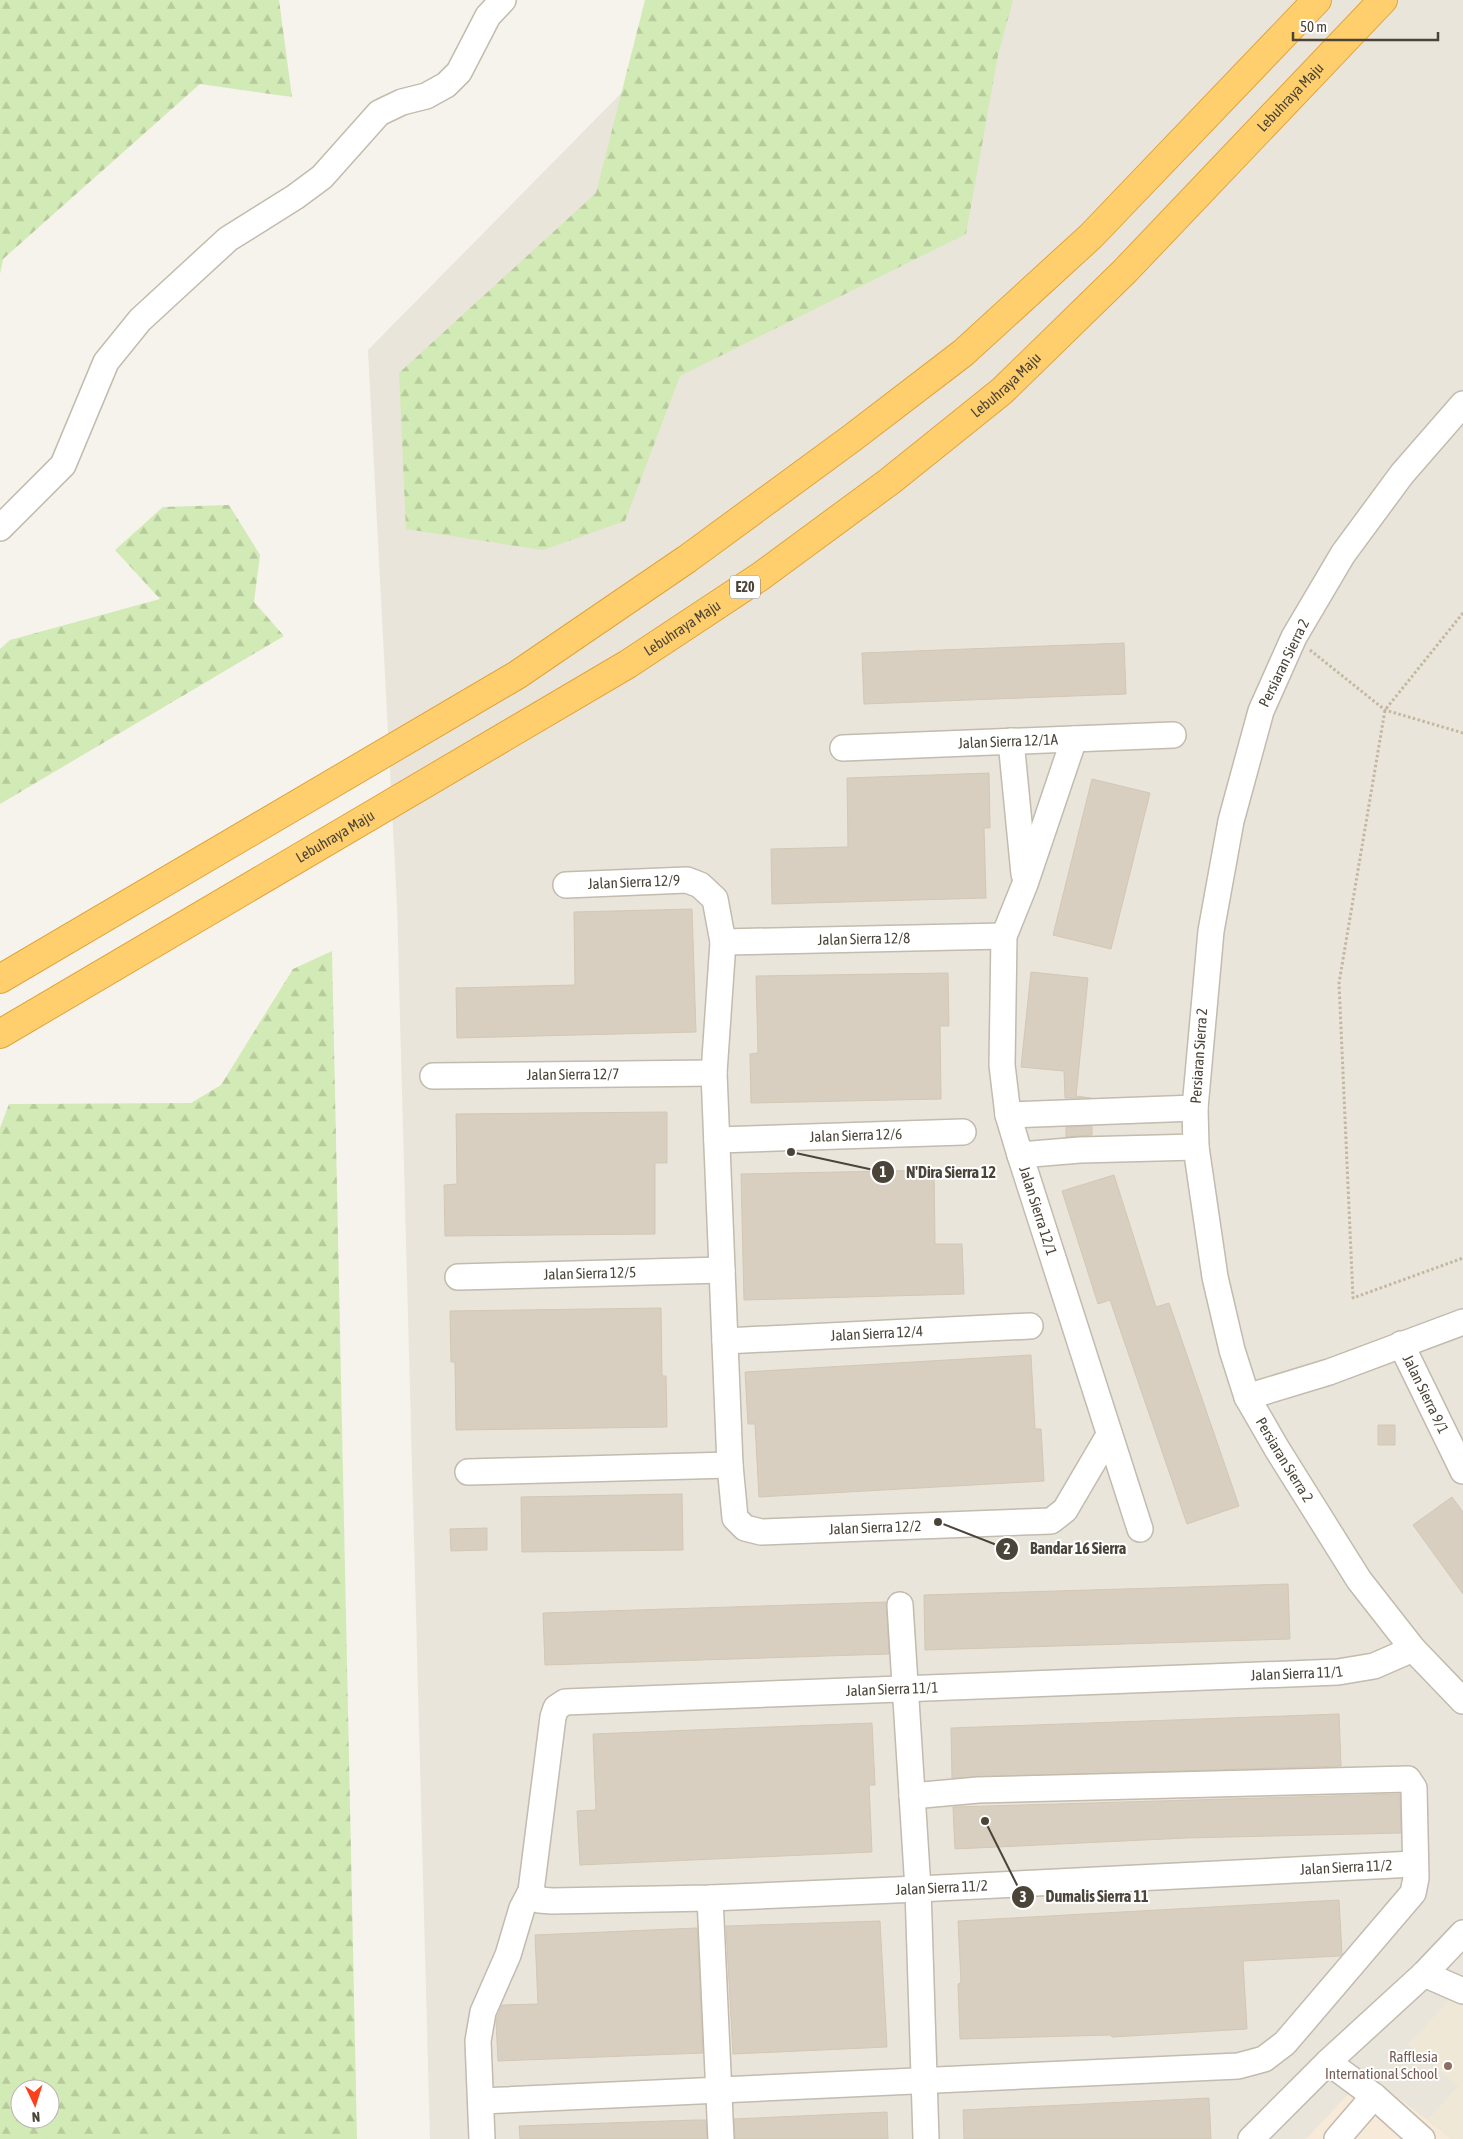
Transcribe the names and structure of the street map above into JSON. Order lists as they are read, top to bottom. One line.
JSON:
{"streets":{"highway":["Lebuhraya Maju","E20"],"street":["Persiaran Sierra 2","Jalan Sierra 12/1A","Jalan Sierra 12/9","Jalan Sierra 12/8","Jalan Sierra 12/7","Jalan Sierra 12/6","Jalan Sierra 12/1","Jalan Sierra 12/5","Jalan Sierra 12/4","Jalan Sierra 9/1","Jalan Sierra 12/2","Jalan Sierra 11/1","Jalan Sierra 11/2"]},"crossings":[["Persiaran Sierra 2","Jalan Sierra 9/1"],["Persiaran Sierra 2","Jalan Sierra 11/1"],["Jalan Sierra 12/1A","Jalan Sierra 12/1"],["Jalan Sierra 12/9","Jalan Sierra 12/8"],["Jalan Sierra 12/8","Jalan Sierra 12/1"],["Jalan Sierra 12/1","Jalan Sierra 12/2"],["Jalan Sierra 11/1","Jalan Sierra 11/2"]],"places":["N'Dira Sierra 12","Bandar 16 Sierra","Dumalis Sierra 11","Rafflesia International School"],"scale_bar":"50 m","north":"bottom"}
